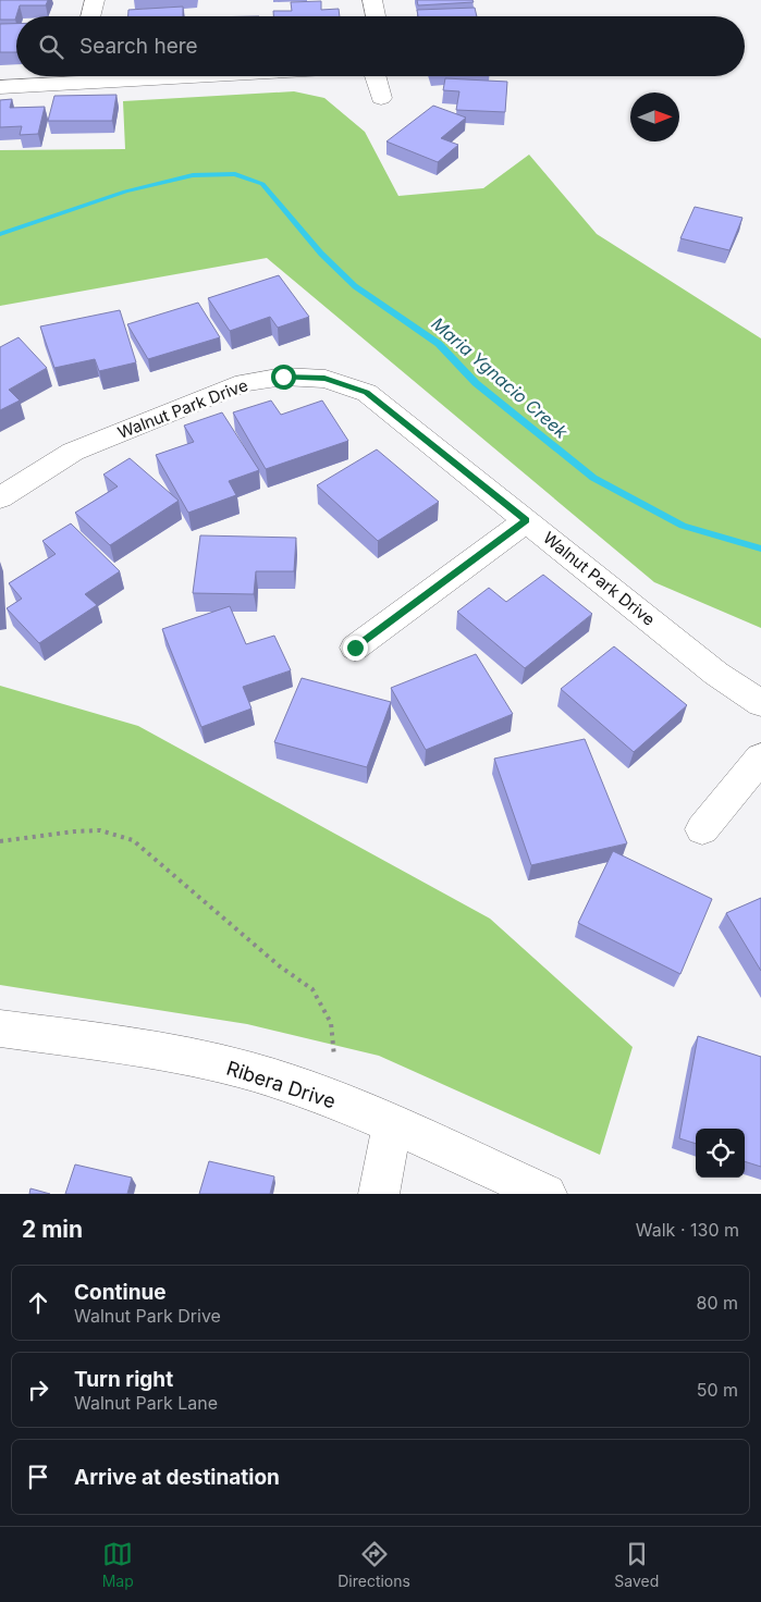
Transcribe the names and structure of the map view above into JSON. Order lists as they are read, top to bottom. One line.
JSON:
{"streets":{"street":["Walnut Park Drive","Ribera Drive"]},"water":["Maria Ygnacio Creek"],"north":"right","page":{"search":"Search here","heading":["2 min","Walk · 130 m"],"list":[["Continue","Walnut Park Drive","80 m"],["Turn right","Walnut Park Lane","50 m"],"Arrive at destination"],"nav":["Map","Directions","Saved"]}}
